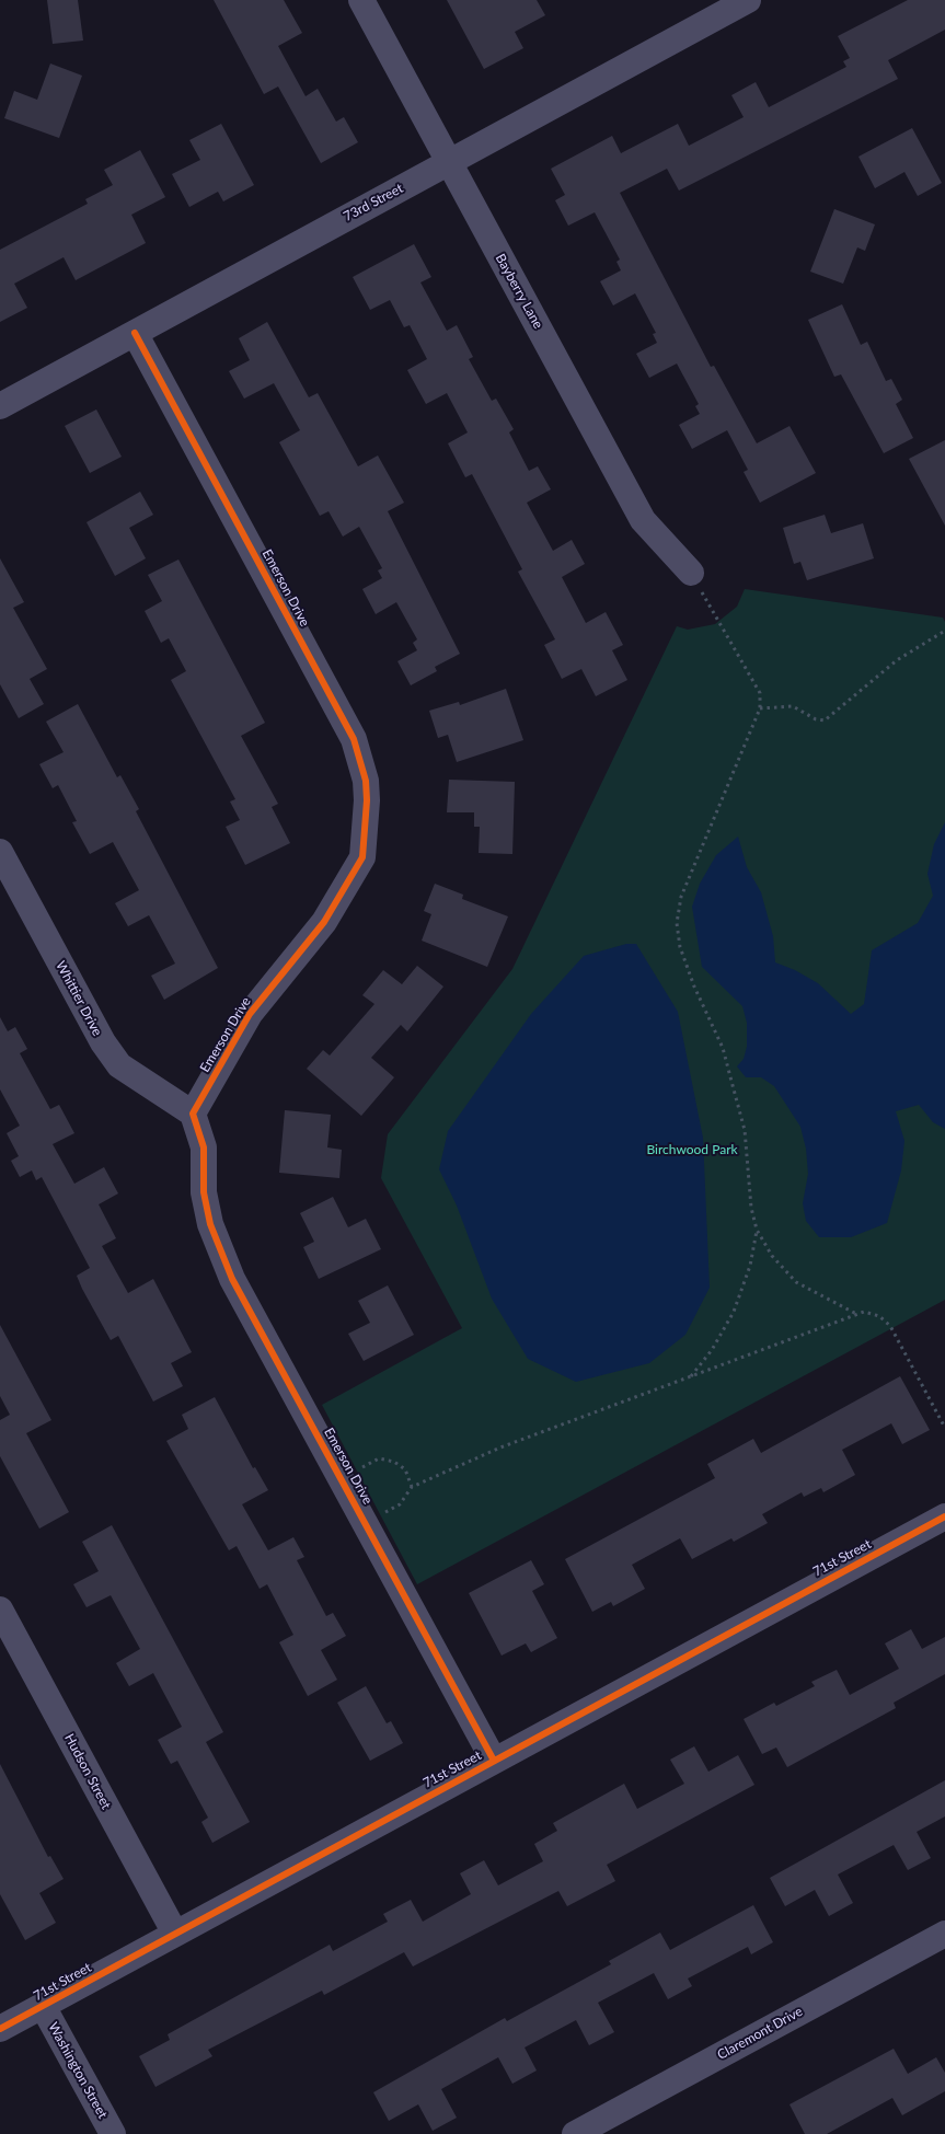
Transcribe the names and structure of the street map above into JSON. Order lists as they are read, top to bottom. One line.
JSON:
{"streets":{"street":["73rd Street","Bayberry Lane","Emerson Drive","Whittier Drive","71st Street","Hudson Street","Claremont Drive","Washington Street"]},"crossings":[["73rd Street","Bayberry Lane"],["73rd Street","Emerson Drive"],["Emerson Drive","Whittier Drive"],["Emerson Drive","71st Street"],["71st Street","Hudson Street"],["71st Street","Washington Street"]],"parks":["Birchwood Park"]}
